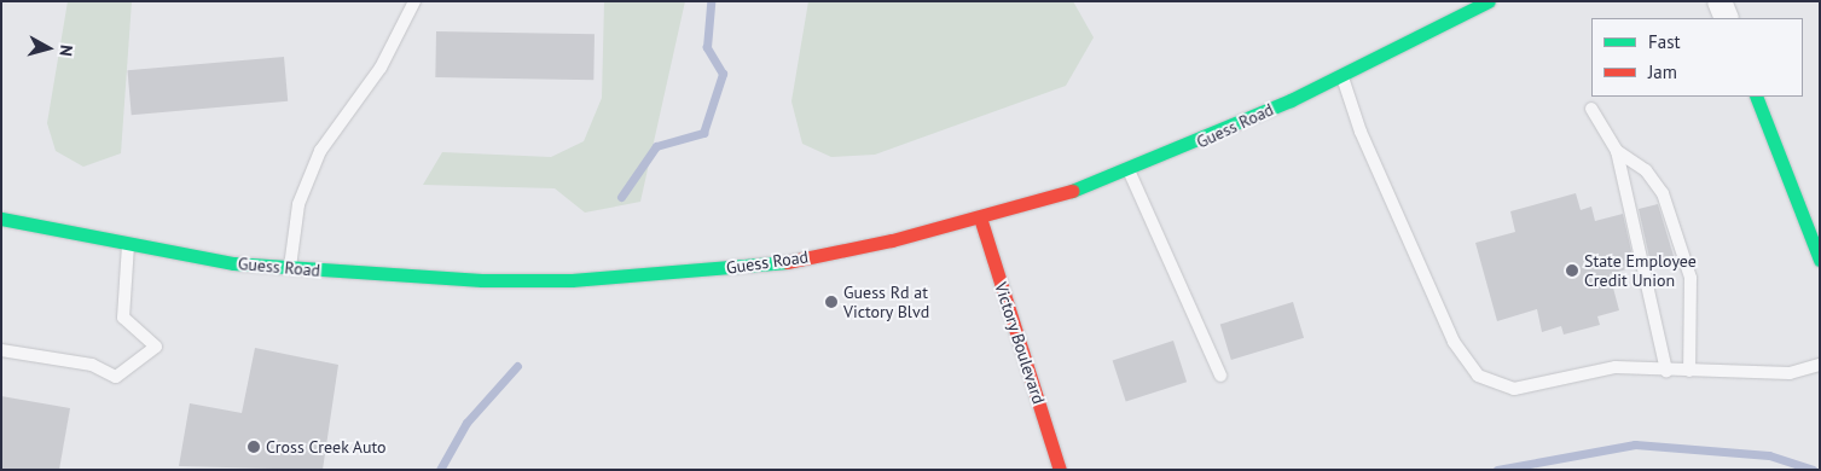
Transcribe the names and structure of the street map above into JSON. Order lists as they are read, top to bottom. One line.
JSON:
{"streets":{"main road":["Guess Road","Victory Boulevard"]},"crossings":[["Guess Road","Victory Boulevard"]],"places":["State Employee Credit Union","Guess Rd at Victory Blvd","Cross Creek Auto"],"legend":["Fast","Jam"],"north":"right"}
